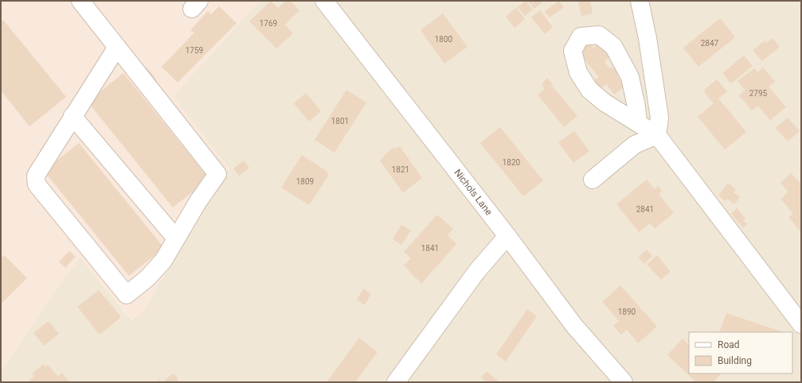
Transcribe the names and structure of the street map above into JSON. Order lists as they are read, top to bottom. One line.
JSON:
{"streets":{"street":["Nichols Lane"]},"house_numbers":["1769","1800","2847","1759","2795","1801","1820","1821","1809","2841","1841","1890"],"legend":["Road","Building"]}
